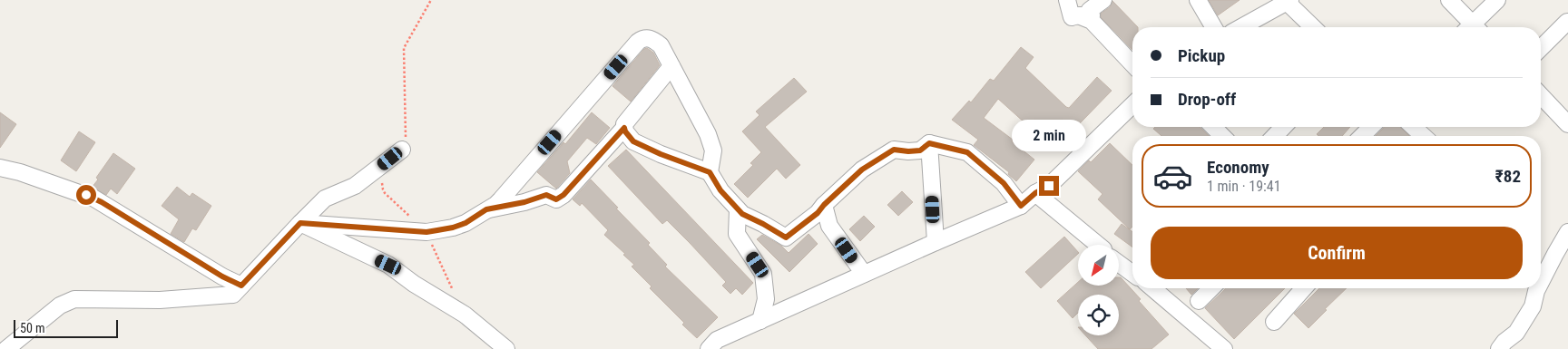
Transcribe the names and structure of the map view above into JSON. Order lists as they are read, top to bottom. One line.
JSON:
{"scale_bar":"50 m","north":"bottom left","page":{"banner":["Pickup","Drop-off"],"bubble":"2 min","list":[{"name":"Economy","note":"1 min · 19:41","value":"₹82"}],"buttons":"Confirm","scale":"50 m"}}
